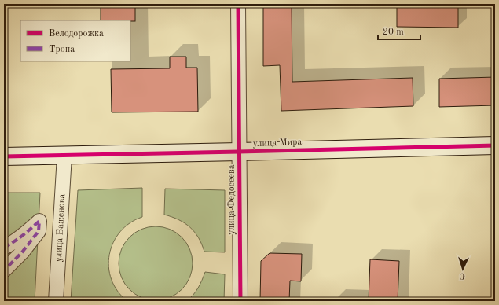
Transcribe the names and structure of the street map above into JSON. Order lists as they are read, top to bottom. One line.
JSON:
{"streets":{"street":["улица Мира","улица Федосеева","улица Баженова"]},"crossings":[["улица Мира","улица Федосеева"],["улица Мира","улица Баженова"]],"legend":["Велодорожка","Тропа"],"scale_bar":"20 m","north":"bottom"}
